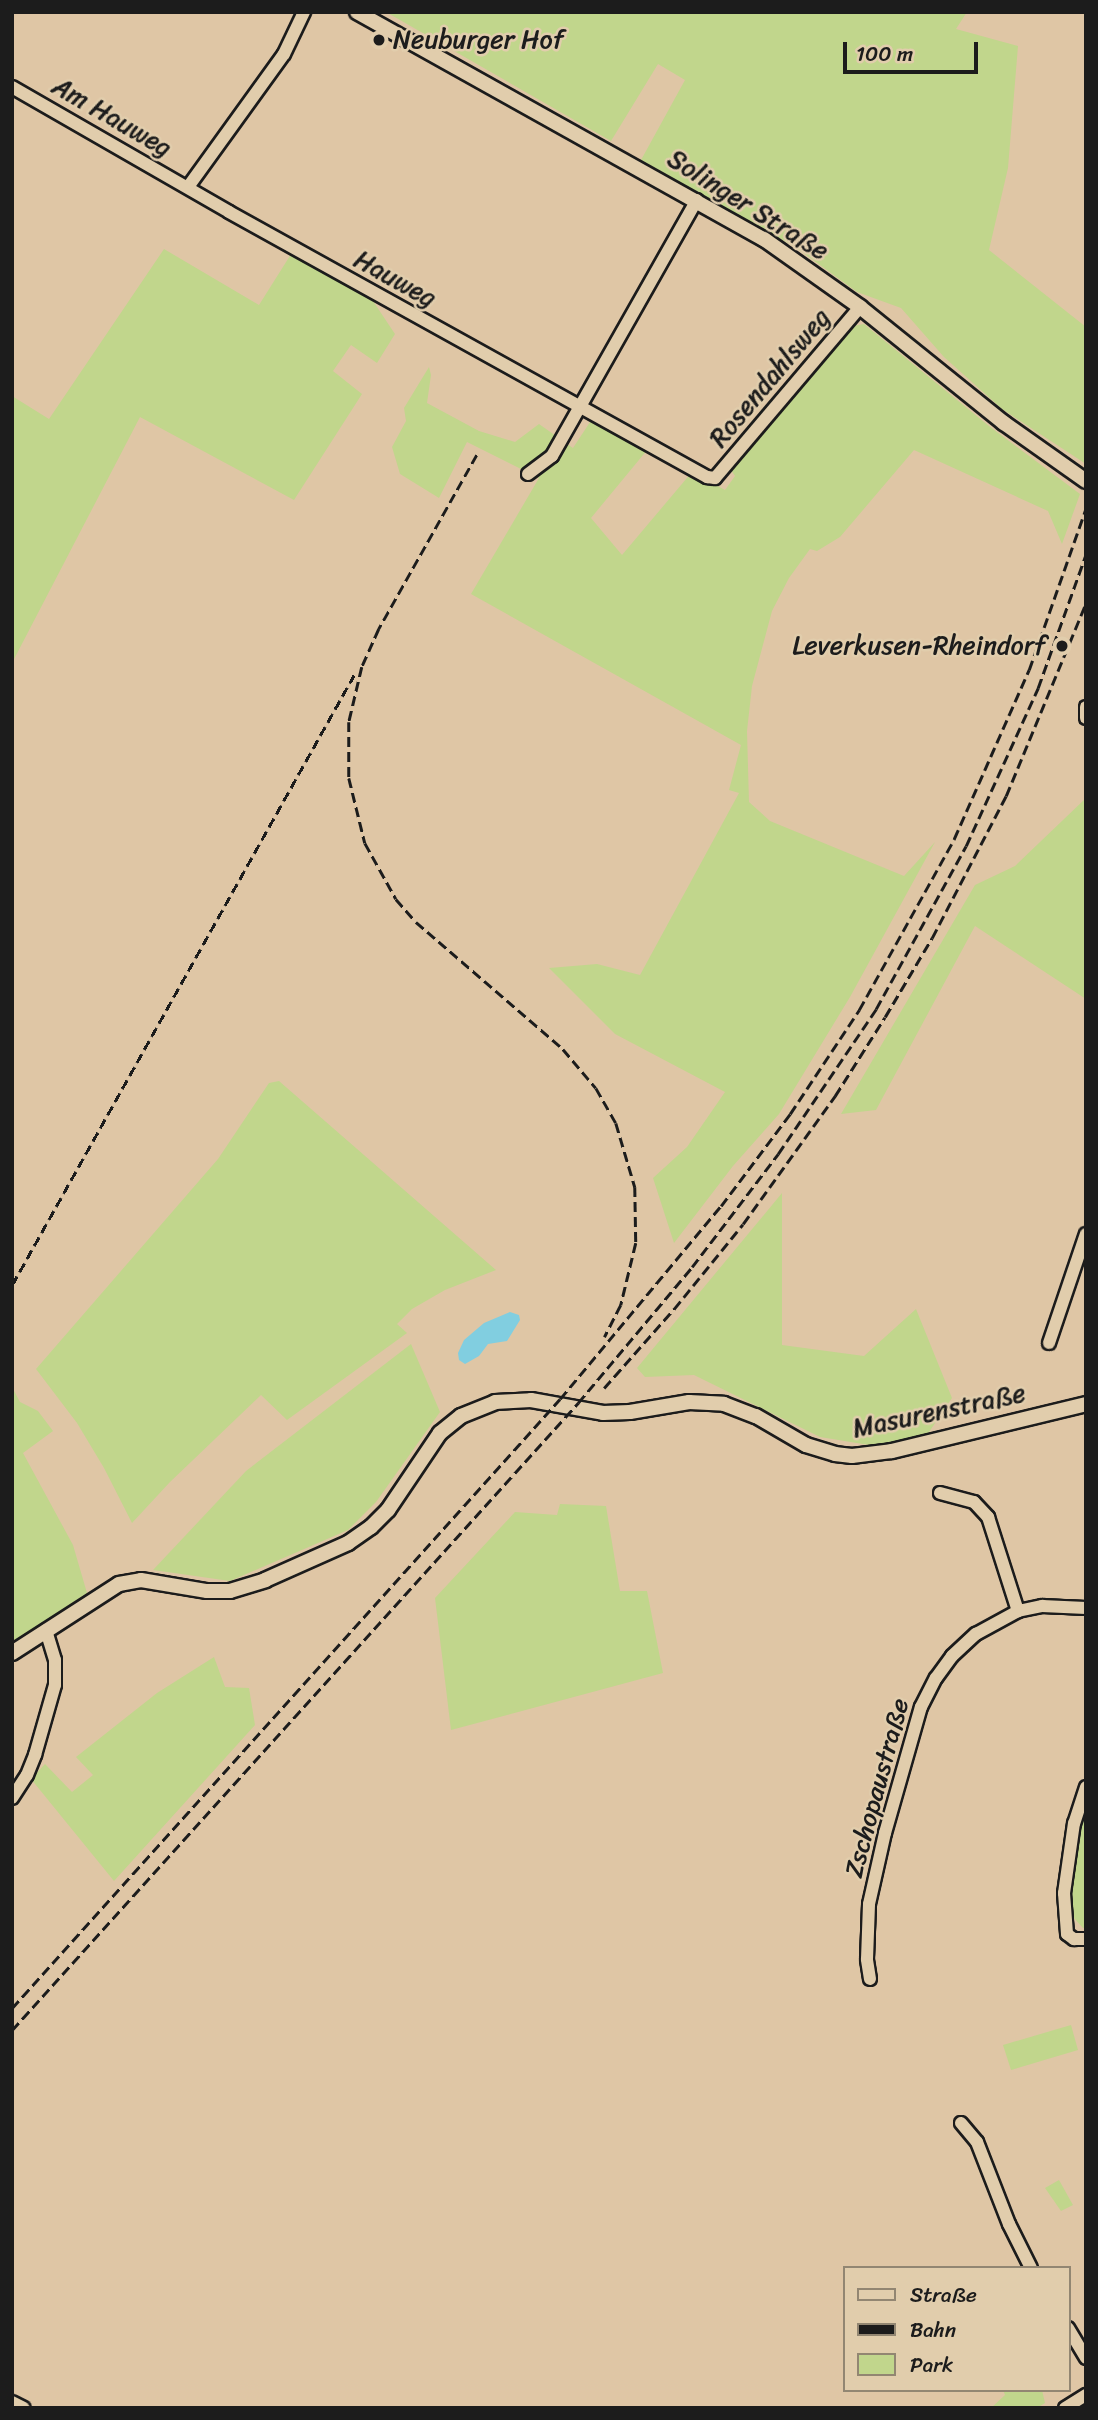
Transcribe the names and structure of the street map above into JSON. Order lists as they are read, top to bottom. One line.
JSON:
{"streets":{"main road":["Solinger Straße","Masurenstraße"],"street":["Am Hauweg","Hauweg","Rosendahlsweg","Zschopaustraße"]},"crossings":[["Am Hauweg","Hauweg"],["Solinger Straße","Rosendahlsweg"],["Hauweg","Rosendahlsweg"]],"places":["Neuburger Hof","Leverkusen-Rheindorf"],"legend":["Straße","Bahn","Park"],"scale_bar":"100 m"}
